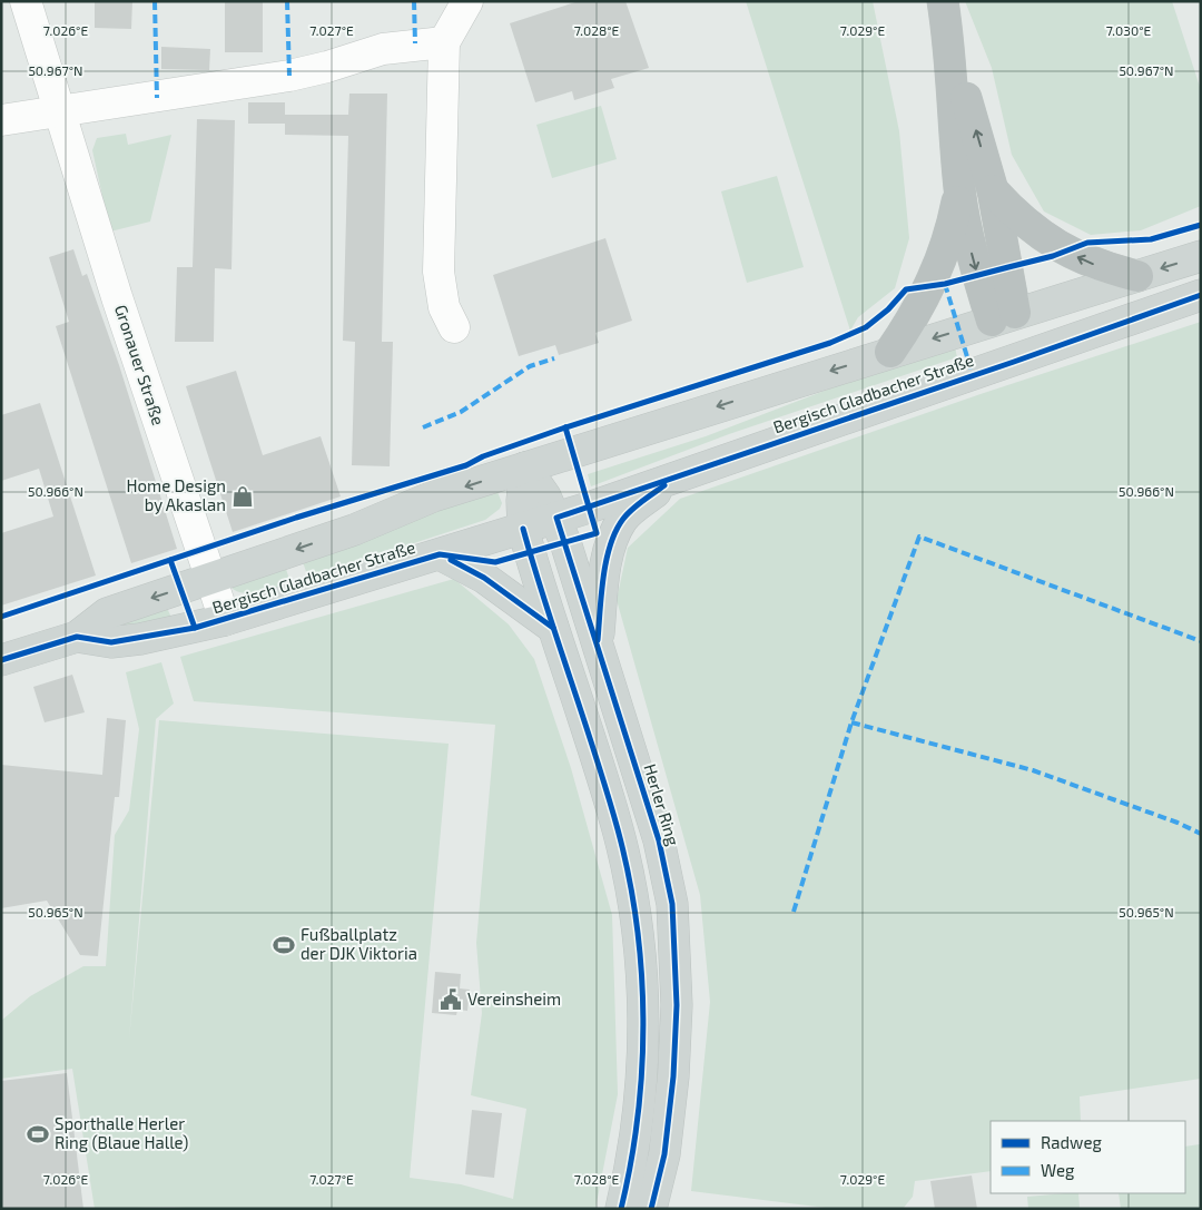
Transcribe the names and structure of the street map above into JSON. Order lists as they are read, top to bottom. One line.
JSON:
{"streets":{"main road":["Bergisch Gladbacher Straße","Herler Ring"],"street":["Gronauer Straße"]},"crossings":[["Gronauer Straße","Bergisch Gladbacher Straße"],["Bergisch Gladbacher Straße","Herler Ring"]],"places":{"shop":["Home Design by Akaslan"],"sports":["Fußballplatz der DJK Viktoria","Sporthalle Herler Ring (Blaue Halle)"],"public building":["Vereinsheim"]},"legend":["Radweg","Weg"],"coordinates":["7.026°E","7.027°E","7.028°E","7.029°E","7.030°E","50.967°N","50.966°N","50.965°N"]}
